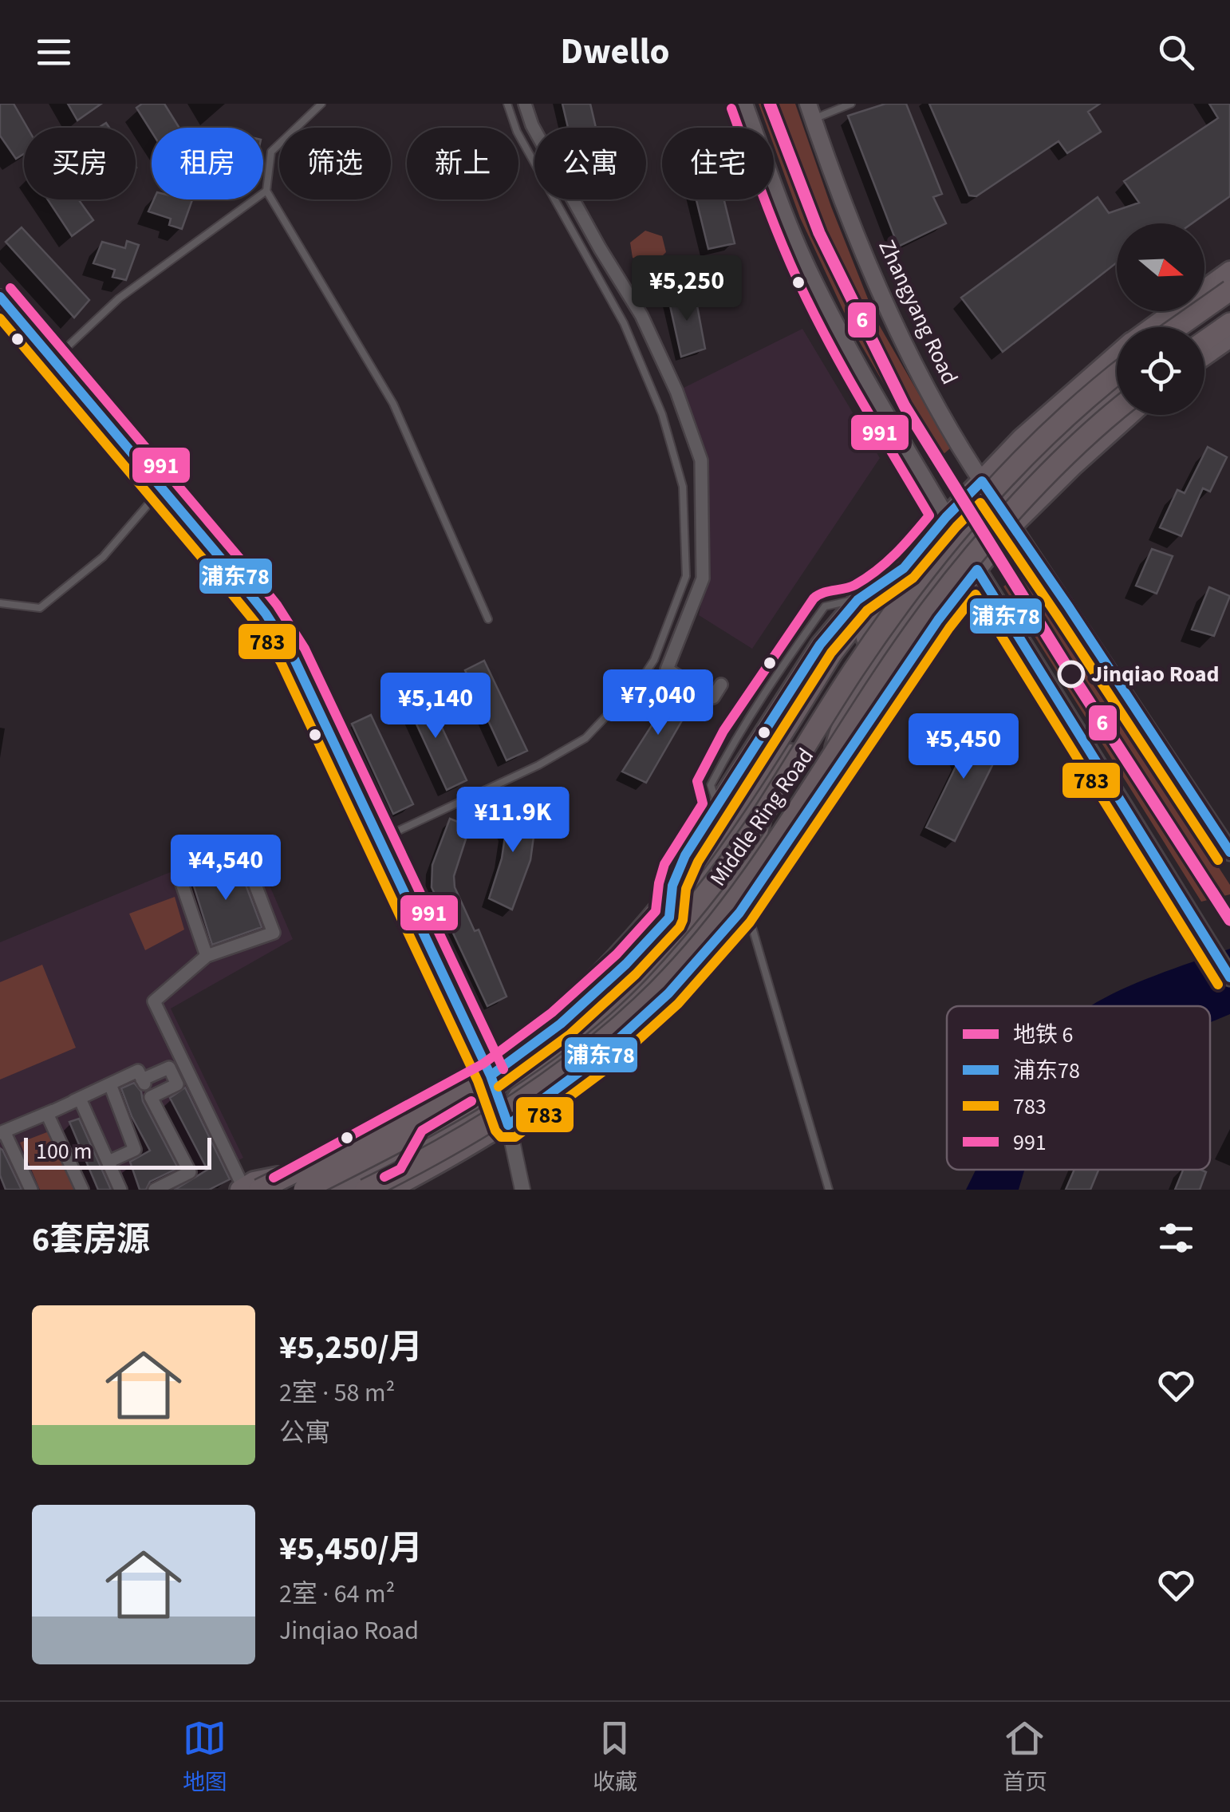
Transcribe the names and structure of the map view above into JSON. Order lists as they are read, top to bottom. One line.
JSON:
{"streets":{"highway":["Middle Ring Road"],"main road":["Zhangyang Road"]},"places":["Jinqiao Road"],"lines":["metro line 6","transit line 991","transit line 浦东78","transit line 783"],"legend":["地铁 6","浦东78","783","991"],"scale_bar":"100 m","north":"right","page":{"header":"Dwello","chip":["买房","租房","筛选","新上","公寓","住宅"],"price":["¥5,250","¥7,040","¥5,140","¥5,450","¥11.9K","¥4,540"],"scale":"100 m","heading":"6套房源","list":[{"name":"¥5,250/月","note":"2室 · 58 m² · 公寓"},{"name":"¥5,450/月","note":"2室 · 64 m² · Jinqiao Road"}],"tabs":["地图","收藏","首页"]}}
